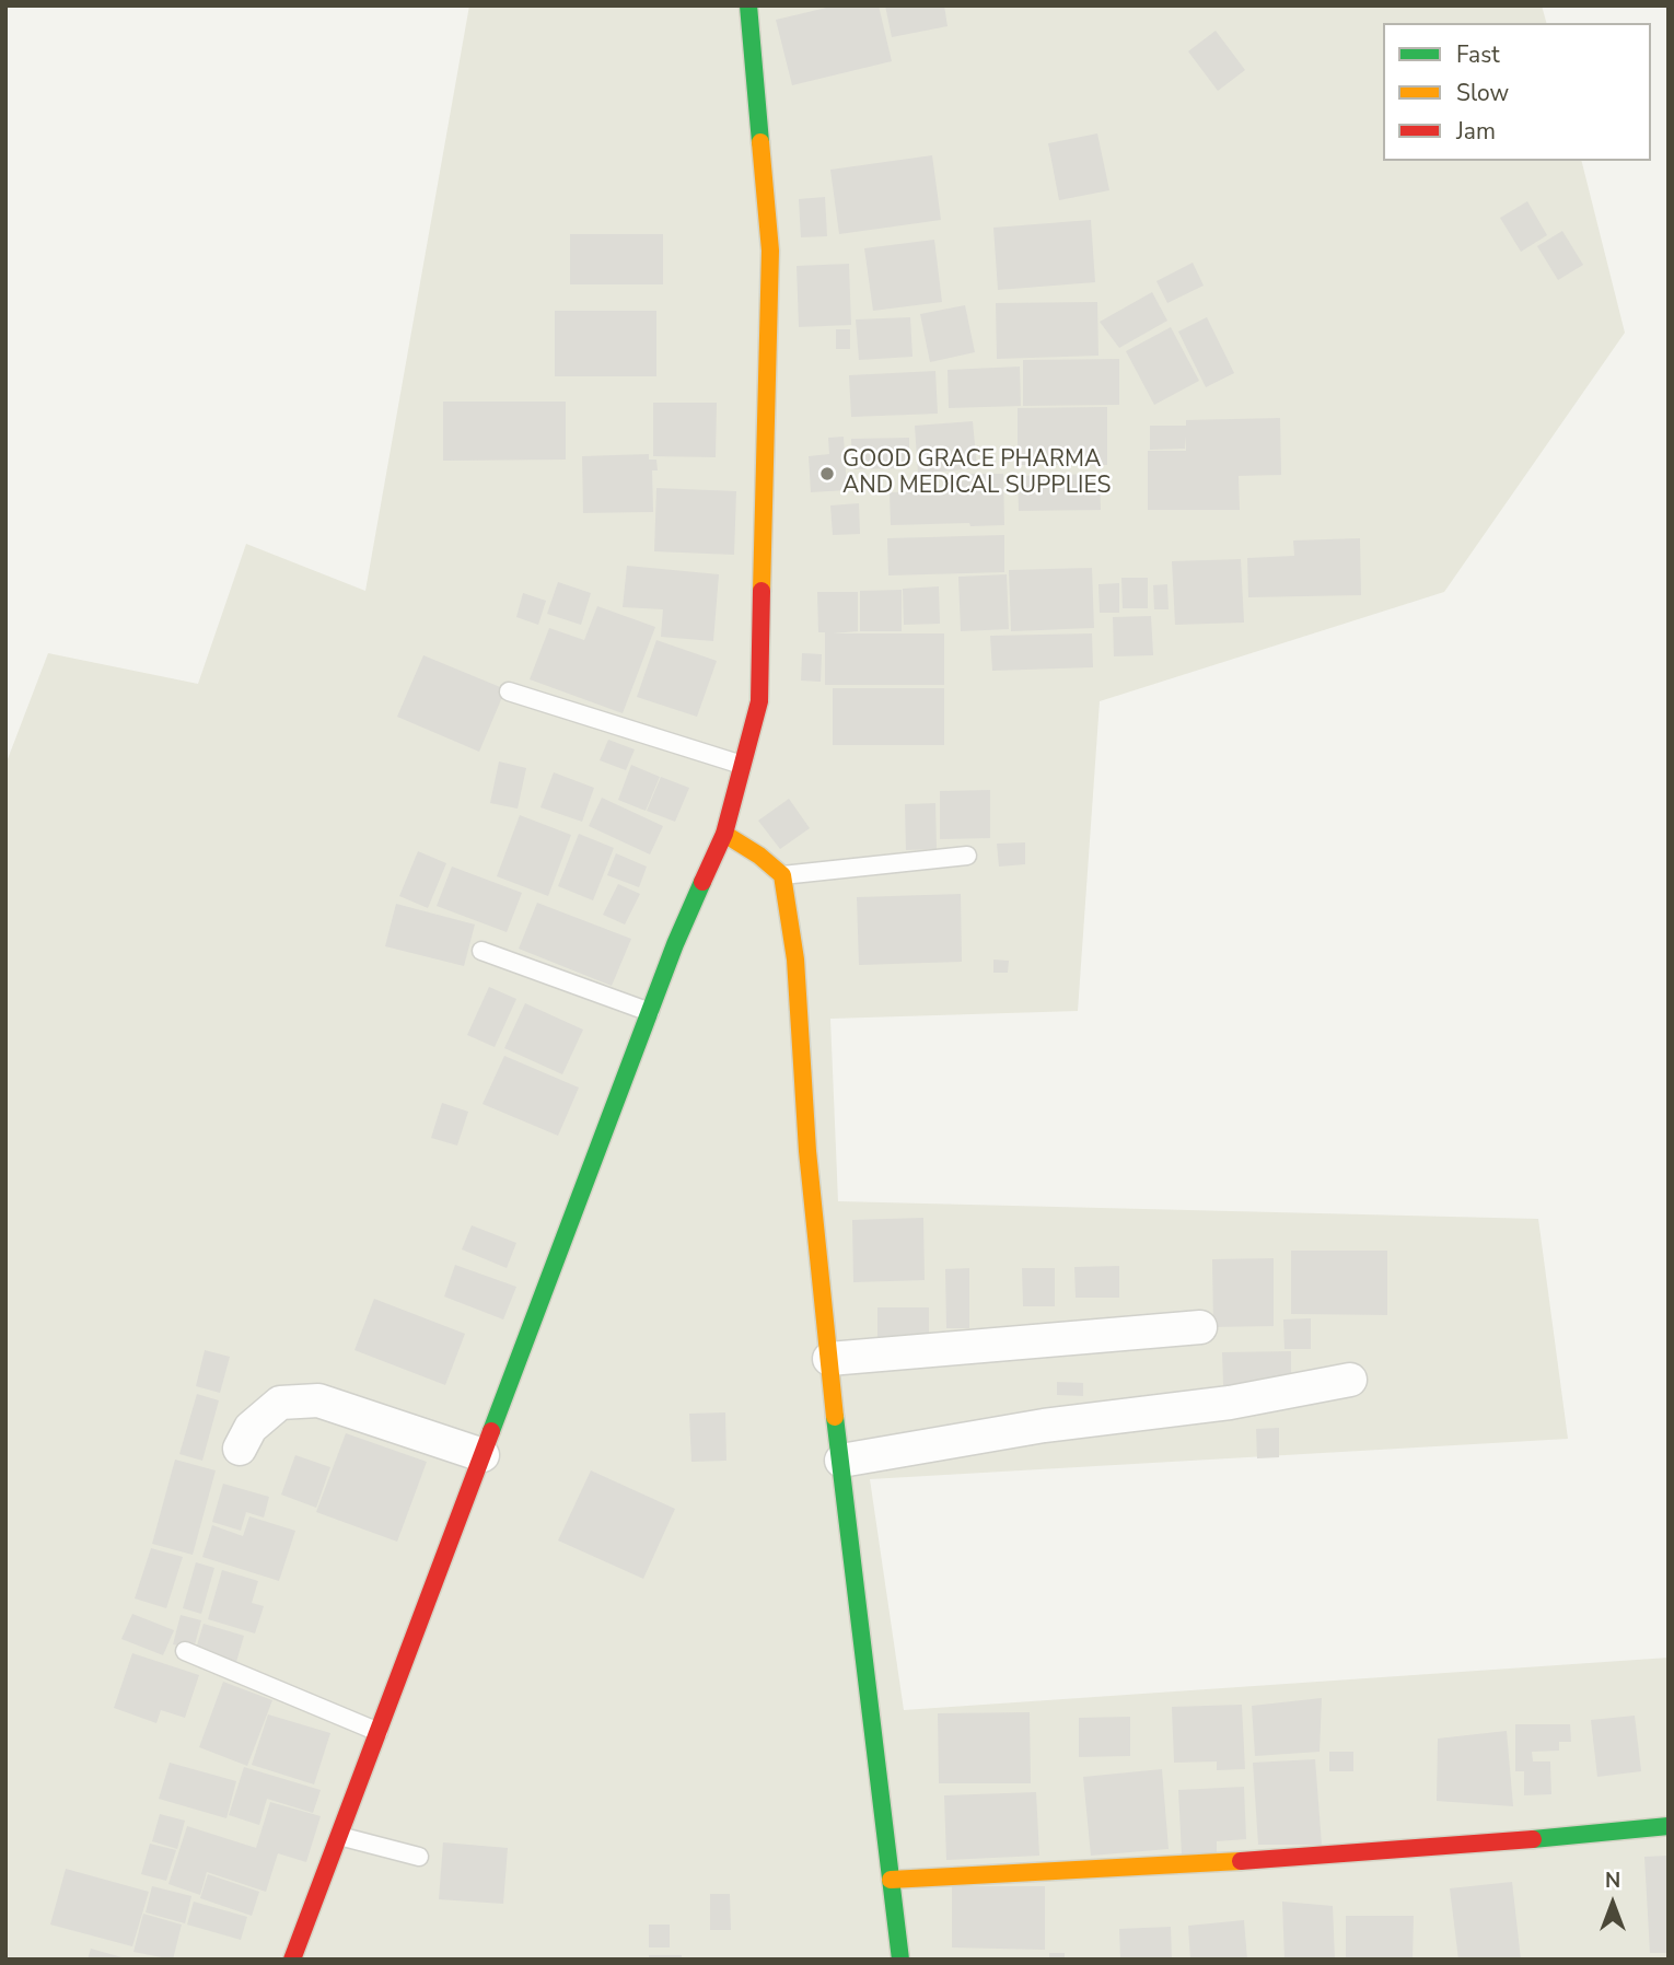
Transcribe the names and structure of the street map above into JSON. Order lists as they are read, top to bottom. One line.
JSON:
{"places":["GOOD GRACE PHARMA AND MEDICAL SUPPLIES"],"legend":["Fast","Slow","Jam"],"north":"top"}
